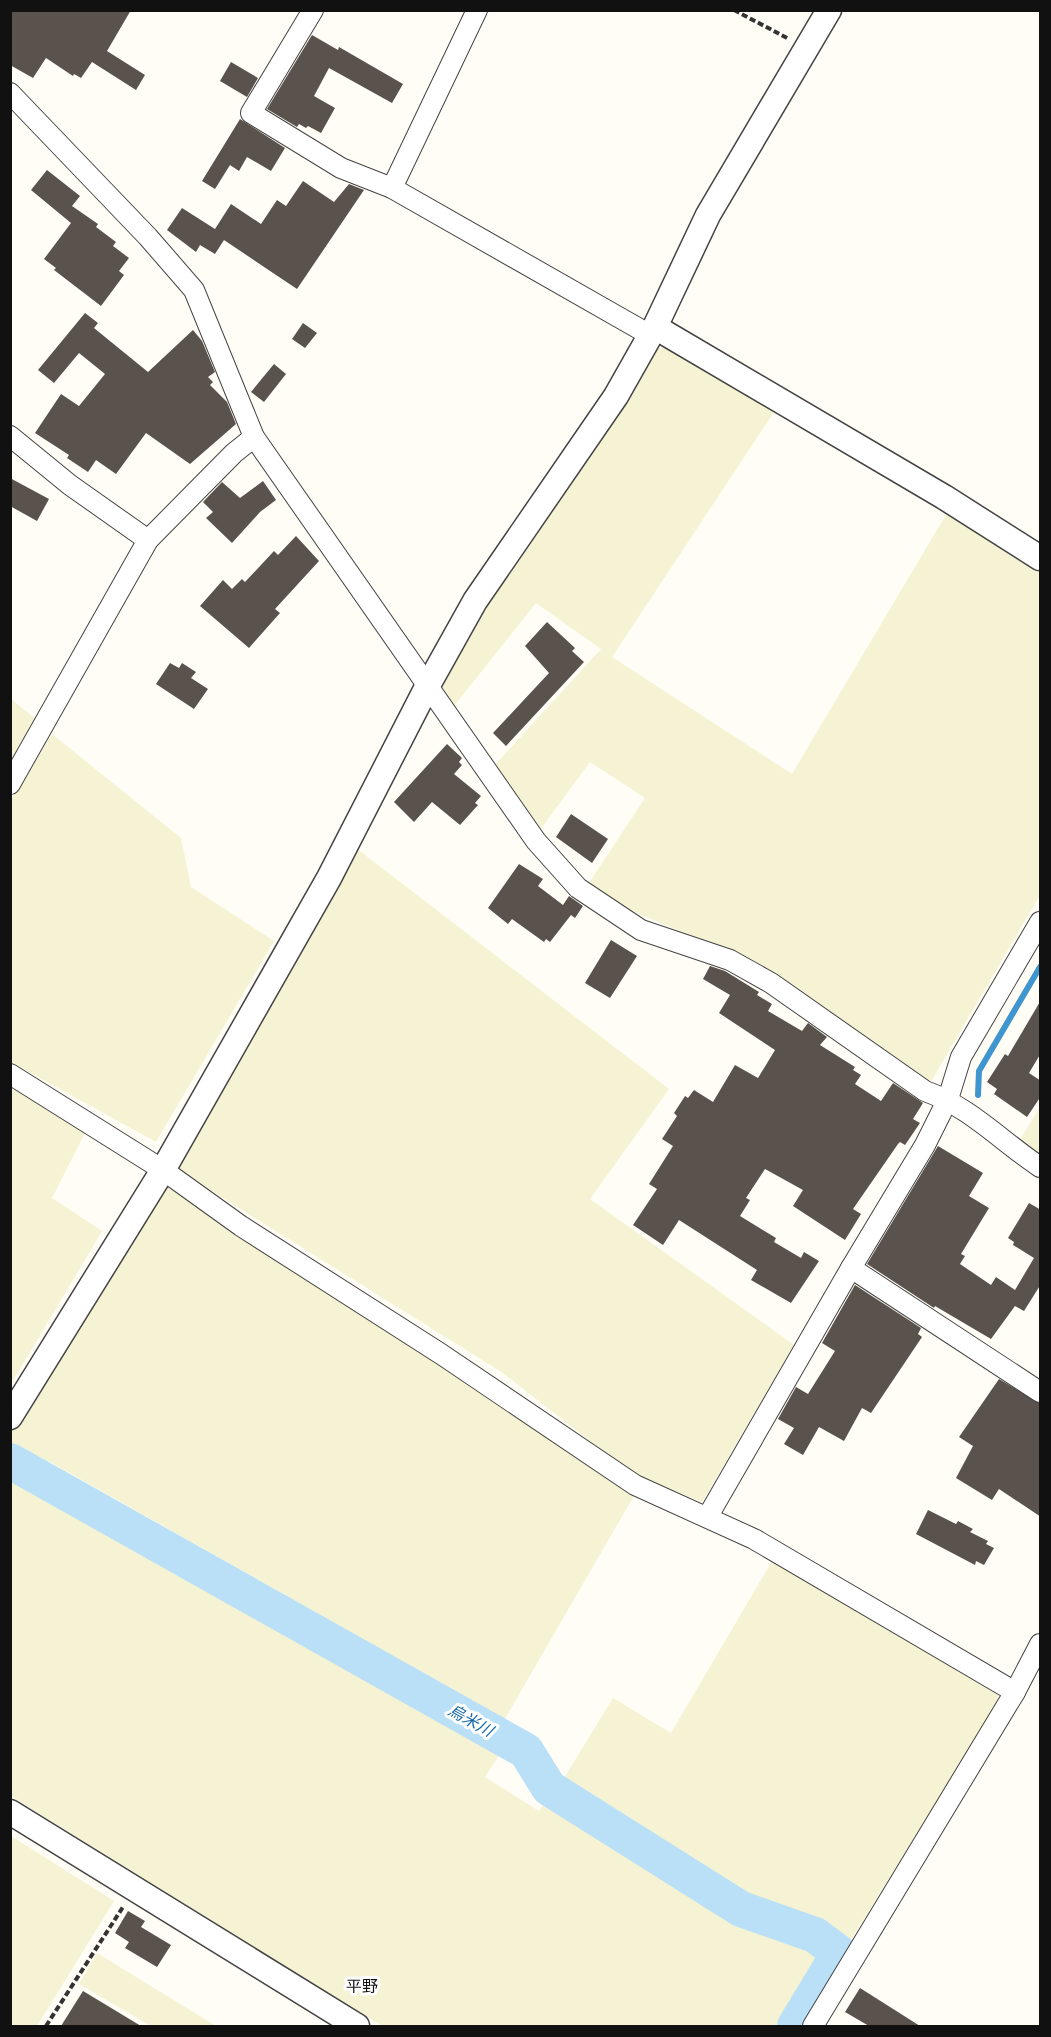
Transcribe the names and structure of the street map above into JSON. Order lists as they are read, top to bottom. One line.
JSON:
{"districts":["平野"],"water":["烏米川"]}
